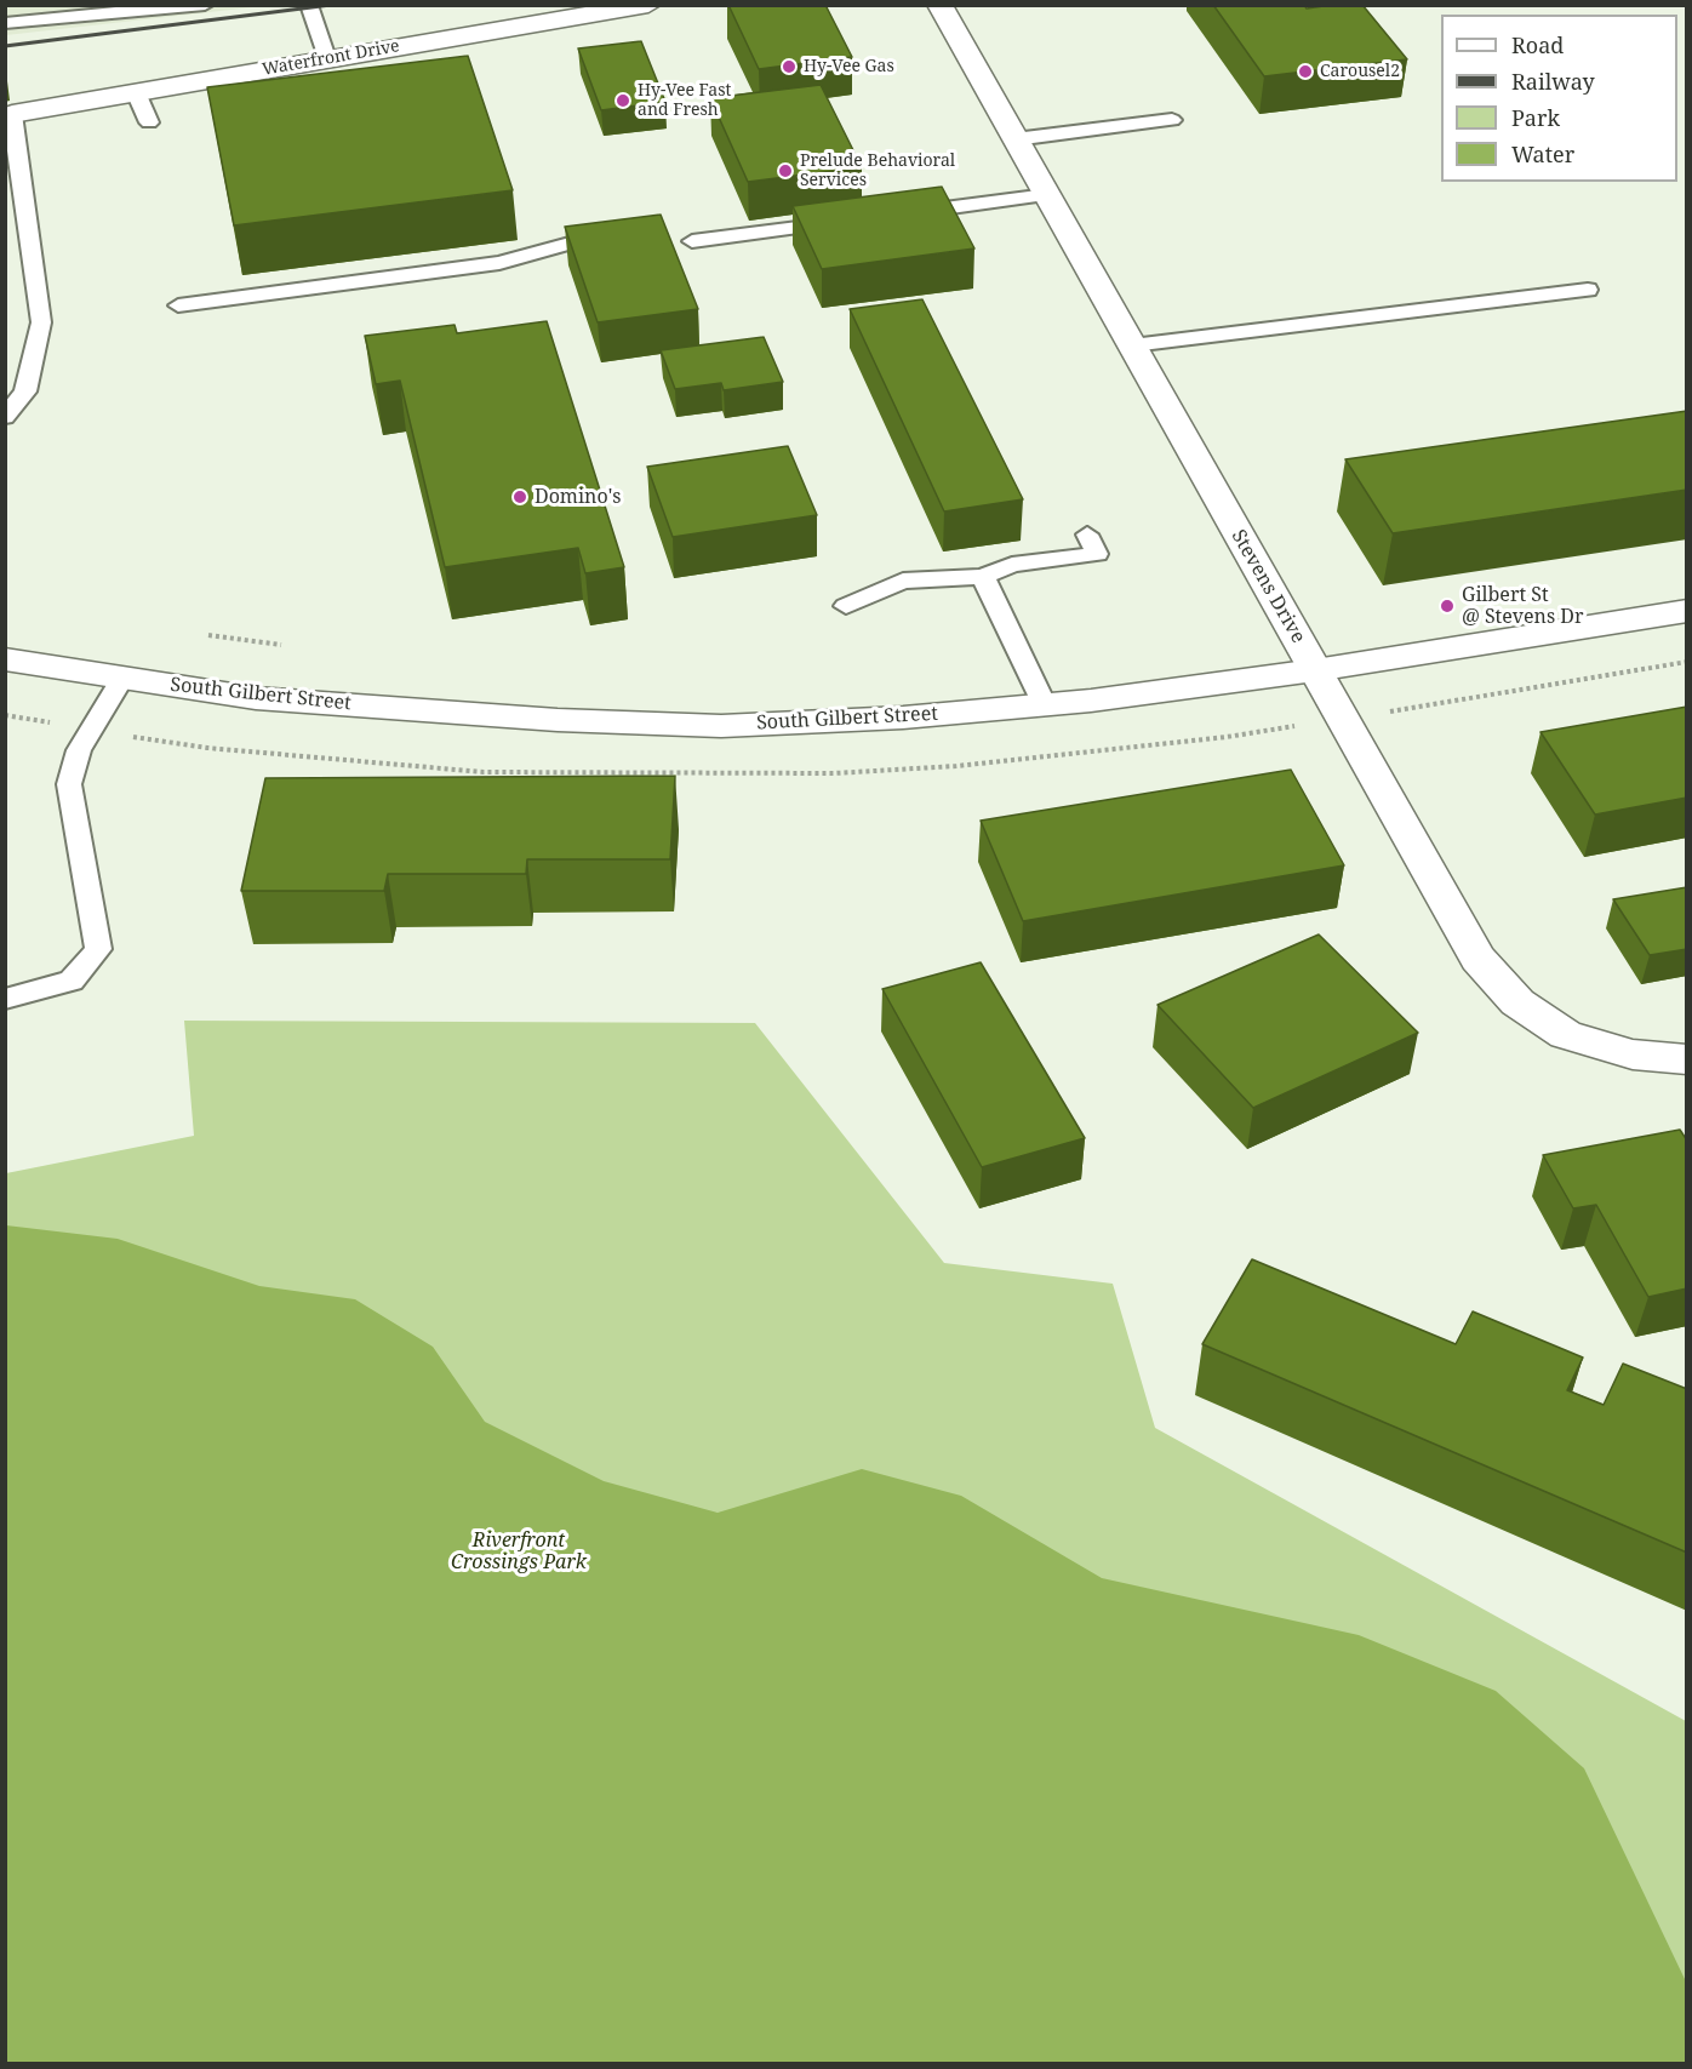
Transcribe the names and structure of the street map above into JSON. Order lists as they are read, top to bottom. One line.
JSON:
{"streets":{"street":["Waterfront Drive","Stevens Drive","South Gilbert Street"]},"crossings":[["Stevens Drive","South Gilbert Street"]],"parks":["Riverfront Crossings Park"],"places":["Hy-Vee Gas","Carousel2","Hy-Vee Fast and Fresh","Prelude Behavioral Services","Domino's","Gilbert St @ Stevens Dr"],"legend":["Road","Railway","Park","Water"]}
